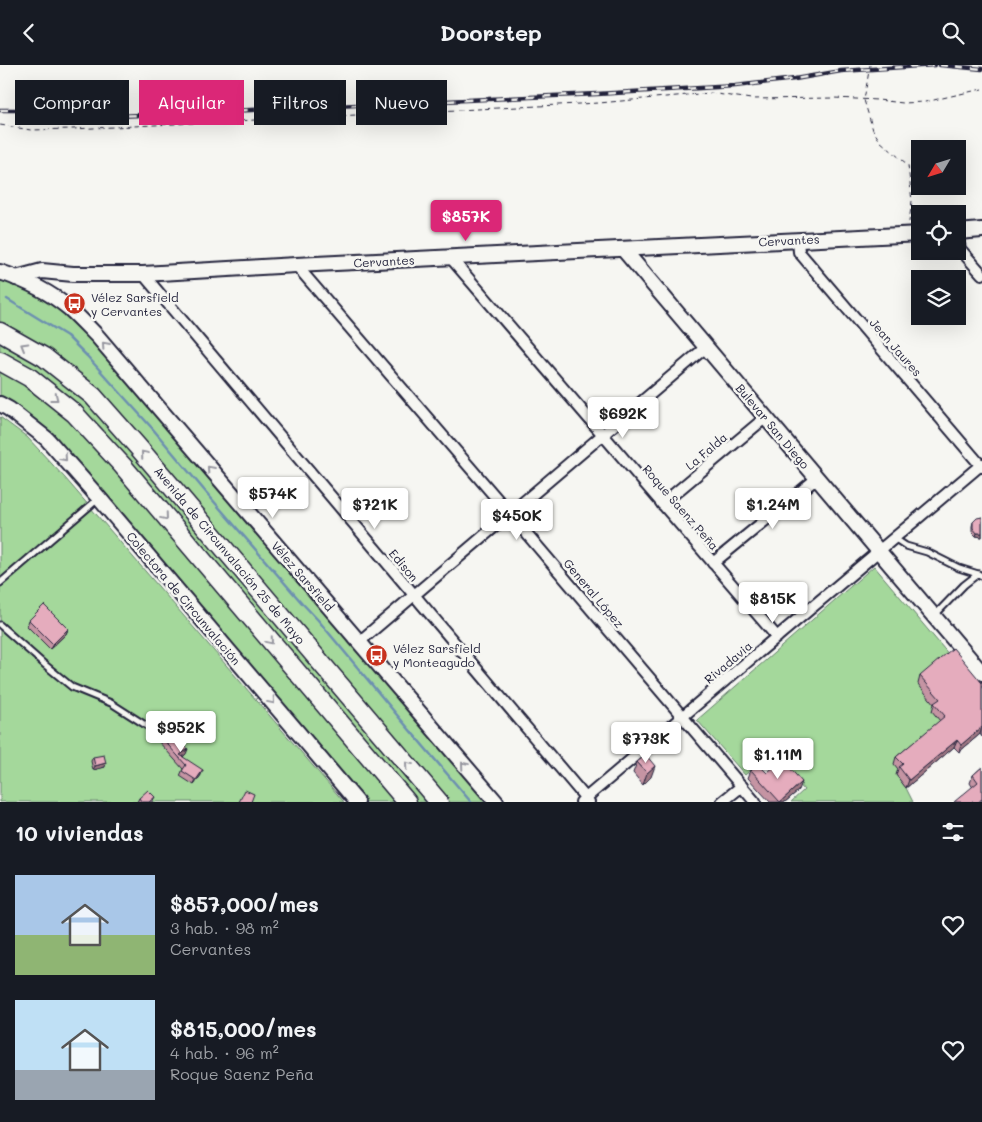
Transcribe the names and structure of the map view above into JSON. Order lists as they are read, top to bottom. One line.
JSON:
{"streets":{"highway":["Avenida de Circunvalación 25 de Mayo"],"street":["Cervantes","Jean Jaures","Bulevar San Diego","La Falda","Roque Saenz Peña","Edison","Vélez Sarsfield","General López","Colectora de Circunvalación","Rivadavia"]},"crossings":[["Cervantes","Jean Jaures"],["Cervantes","Bulevar San Diego"],["Cervantes","Roque Saenz Peña"],["Cervantes","Edison"],["Cervantes","Vélez Sarsfield"],["Cervantes","General López"],["Jean Jaures","Rivadavia"],["Bulevar San Diego","La Falda"],["Bulevar San Diego","Rivadavia"],["La Falda","Roque Saenz Peña"],["Roque Saenz Peña","Rivadavia"],["Edison","Rivadavia"],["General López","Rivadavia"]],"one_way":["Vélez Sarsfield","Colectora de Circunvalación"],"places":{"bus stop":["Vélez Sarsfield y Cervantes","Vélez Sarsfield y Monteagudo"]},"north":"bottom left","page":{"header":"Doorstep","chip":["Comprar","Alquilar","Filtros","Nuevo"],"price":["$857K","$692K","$574K","$721K","$1.24M","$450K","$815K","$952K","$773K","$1.11M"],"heading":"10 viviendas","list":[{"name":"$857,000/mes","note":"3 hab. · 98 m² · Cervantes"},{"name":"$815,000/mes","note":"4 hab. · 96 m² · Roque Saenz Peña"}]}}
